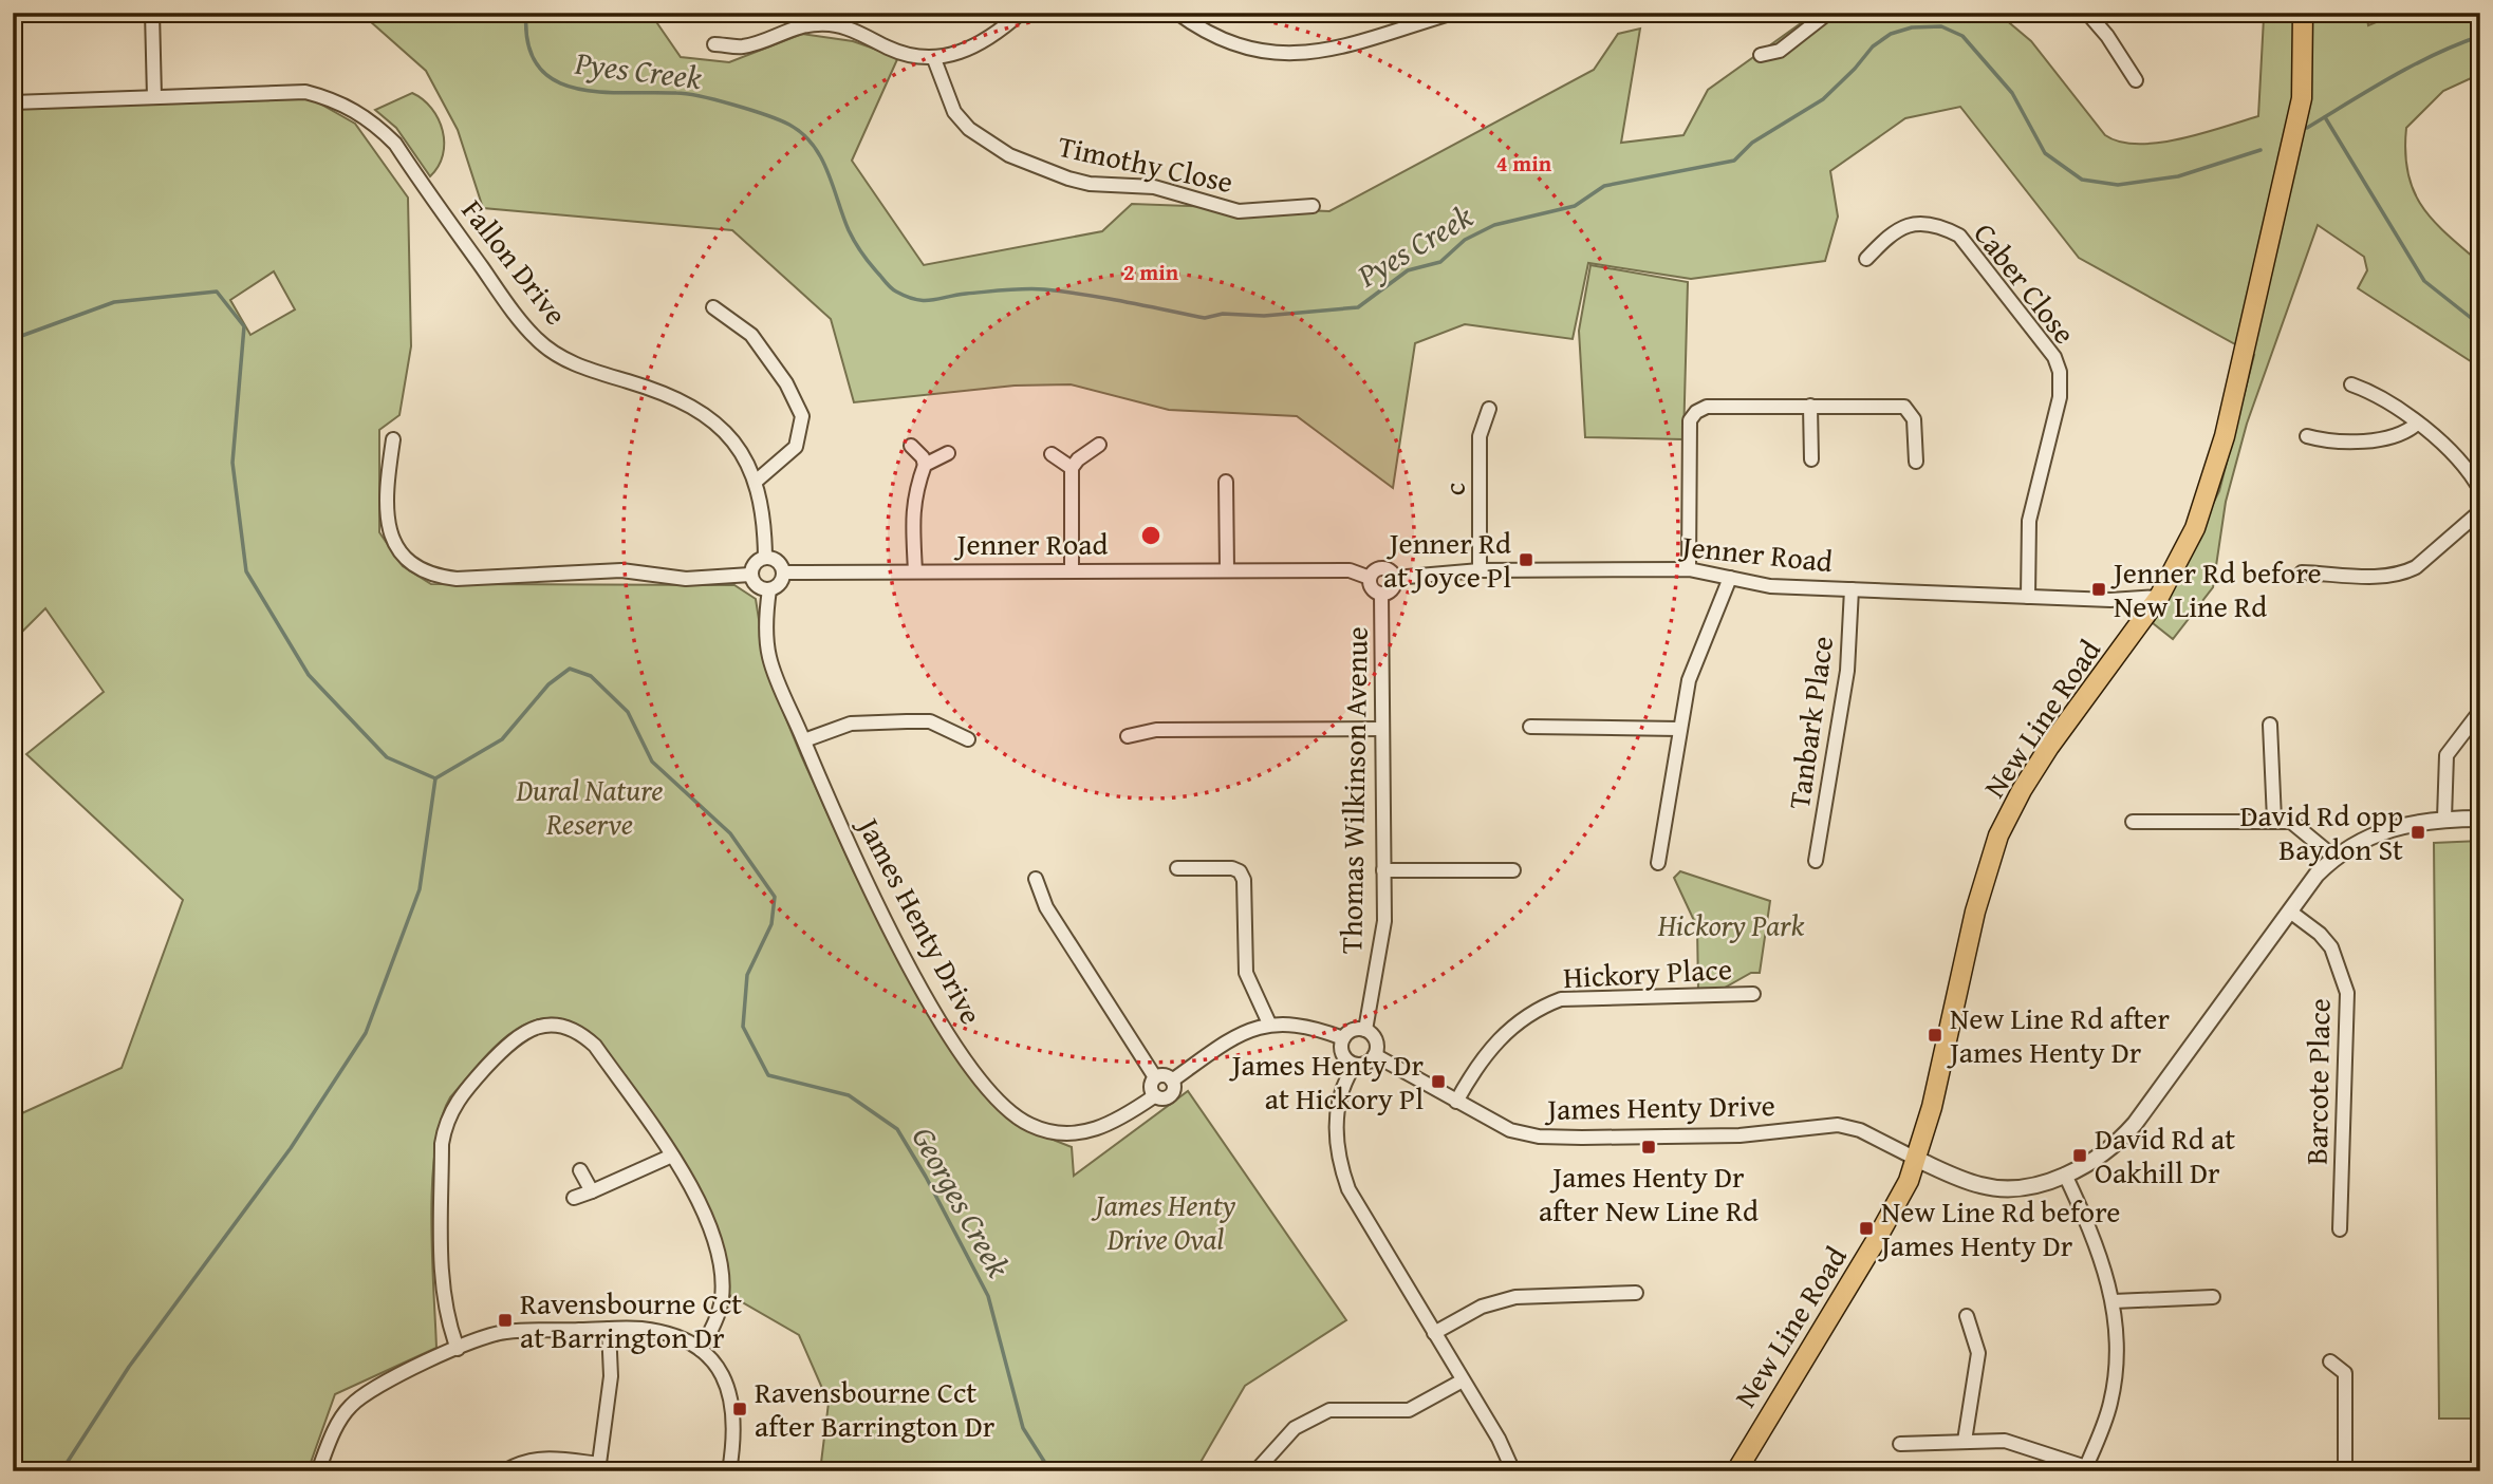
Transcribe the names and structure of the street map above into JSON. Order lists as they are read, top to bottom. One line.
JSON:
{"streets":{"main road":["New Line Road"],"street":["Timothy Close","Fallon Drive","Caber Close","c","Jenner Road","Tanbark Place","Thomas Wilkinson Avenue","James Henty Drive","Hickory Place","Barcote Place"]},"crossings":[["Fallon Drive","Jenner Road"],["Fallon Drive","James Henty Drive"],["Caber Close","Jenner Road"],["c","Jenner Road"],["Jenner Road","New Line Road"],["Jenner Road","Tanbark Place"],["Jenner Road","Thomas Wilkinson Avenue"],["Jenner Road","James Henty Drive"],["New Line Road","James Henty Drive"],["Thomas Wilkinson Avenue","James Henty Drive"],["James Henty Drive","Hickory Place"]],"water":["Pyes Creek","Georges Creek"],"parks":["Dural Nature Reserve","Hickory Park","James Henty Drive Oval"],"places":{"transit":["Jenner Rd at Joyce Pl","Jenner Rd before New Line Rd","David Rd opp Baydon St","New Line Rd after James Henty Dr","James Henty Dr at Hickory Pl","James Henty Dr after New Line Rd","David Rd at Oakhill Dr","New Line Rd before James Henty Dr","Ravensbourne Cct at Barrington Dr","Ravensbourne Cct after Barrington Dr"]},"rings":["4 min","2 min"]}
